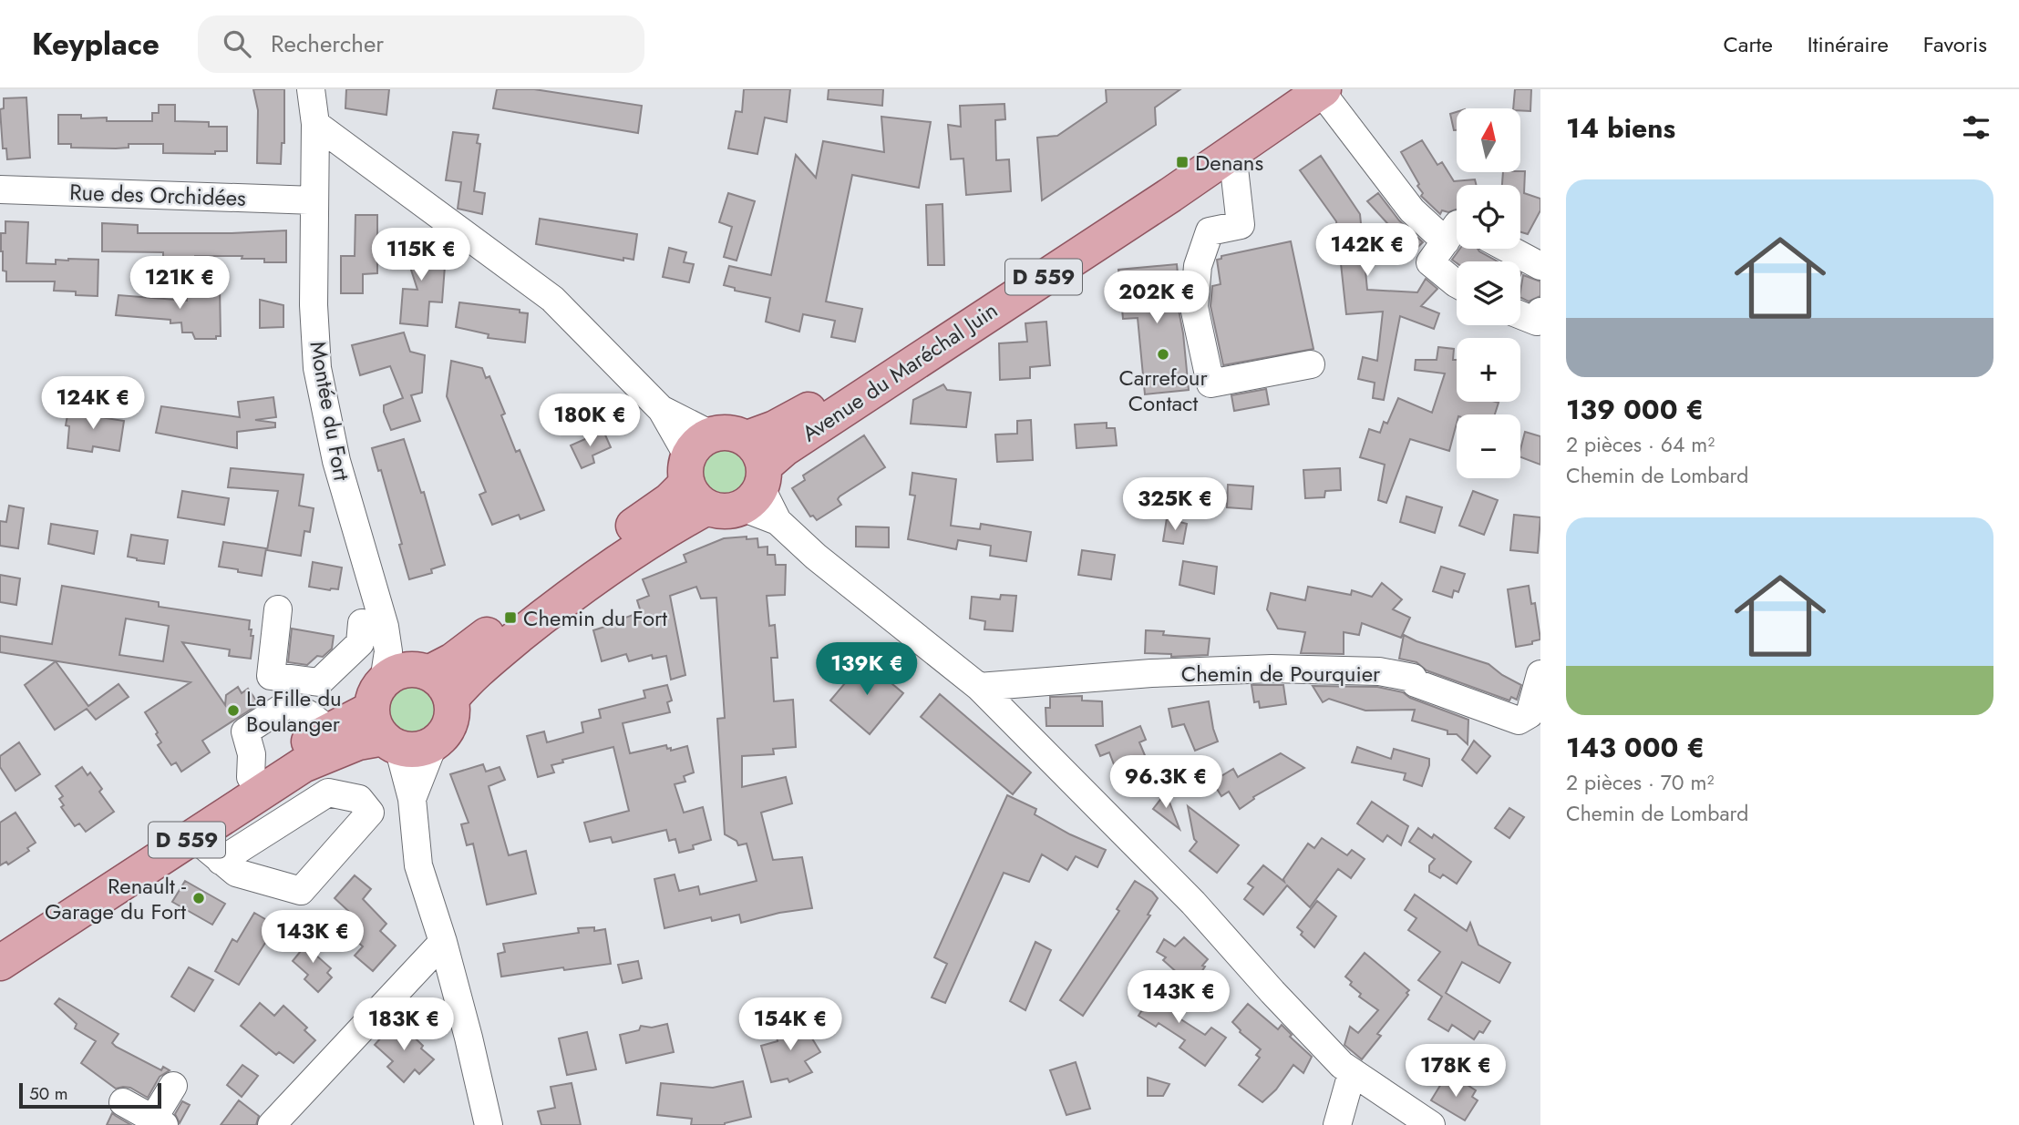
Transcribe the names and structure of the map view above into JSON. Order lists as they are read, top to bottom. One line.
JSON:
{"streets":{"main road":["D 559","Avenue du Maréchal Juin"],"street":["Rue des Orchidées","Montée du Fort","Chemin de Pourquier"]},"crossings":[["Rue des Orchidées","Montée du Fort"],["D 559","Montée du Fort"]],"places":{"transit":["Denans","Chemin du Fort"],"other":["Carrefour Contact","La Fille du Boulanger","Renault - Garage du Fort"]},"scale_bar":"50 m","north":"top","page":{"header":"Keyplace","search":"Rechercher","nav":["Carte","Itinéraire","Favoris"],"heading":"14 biens","map_buttons":["+","−"],"list":[{"name":"139 000 €","note":"2 pièces · 64 m² · Chemin de Lombard"},{"name":"143 000 €","note":"2 pièces · 70 m² · Chemin de Lombard"}],"price":["142K €","115K €","121K €","202K €","124K €","180K €","325K €","139K €","96.3K €","143K €","143K €","183K €","154K €","178K €"],"scale":"50 m"}}
